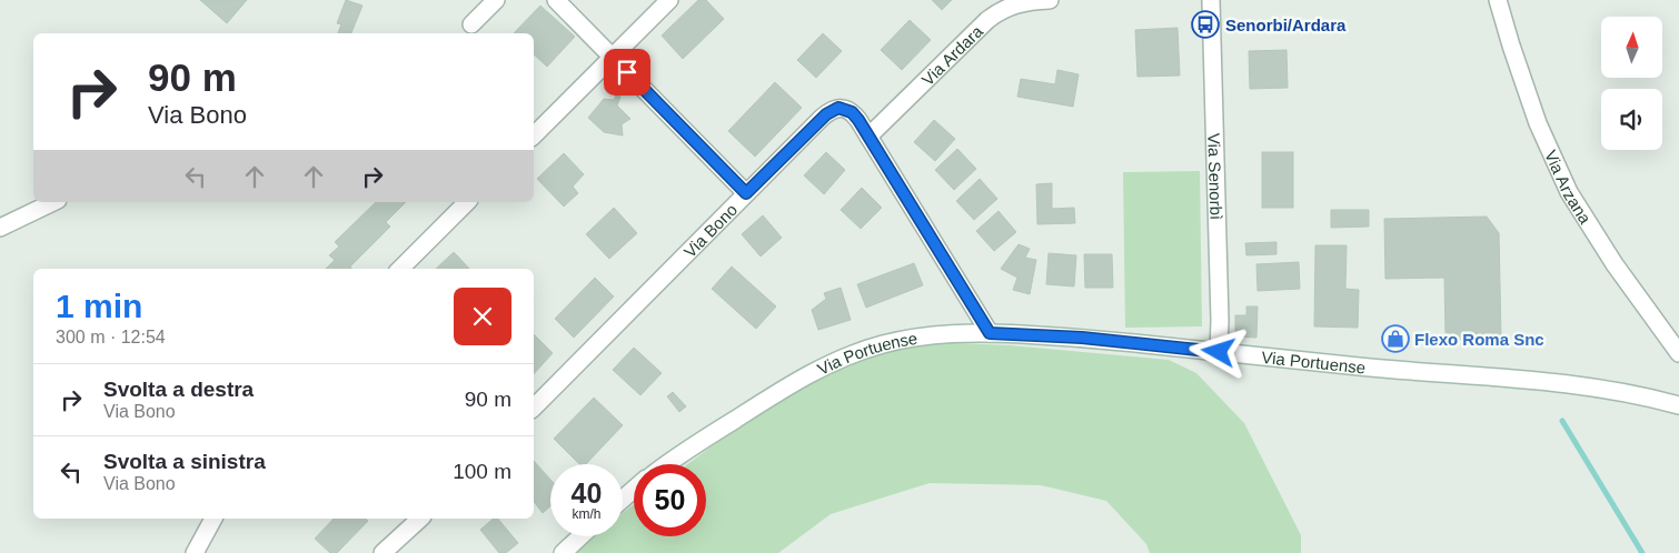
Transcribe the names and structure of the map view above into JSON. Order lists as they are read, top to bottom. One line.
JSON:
{"streets":{"street":["Via Ardara","Via Senorbì","Via Arzana","Via Bono","Via Portuense"]},"crossings":[["Via Ardara","Via Bono"],["Via Senorbì","Via Portuense"],["Via Bono","Via Portuense"]],"places":{"bus stop":["Senorbi/Ardara"],"shop":["Flexo Roma Snc"]},"north":"top","page":{"turn":["90 m","Via Bono"],"heading":["1 min","300 m · 12:54"],"list":[{"name":"Svolta a destra","note":"Via Bono","value":"90 m"},{"name":"Svolta a sinistra","note":"Via Bono","value":"100 m"}],"speed":"40 km/h","limit":"50"}}
